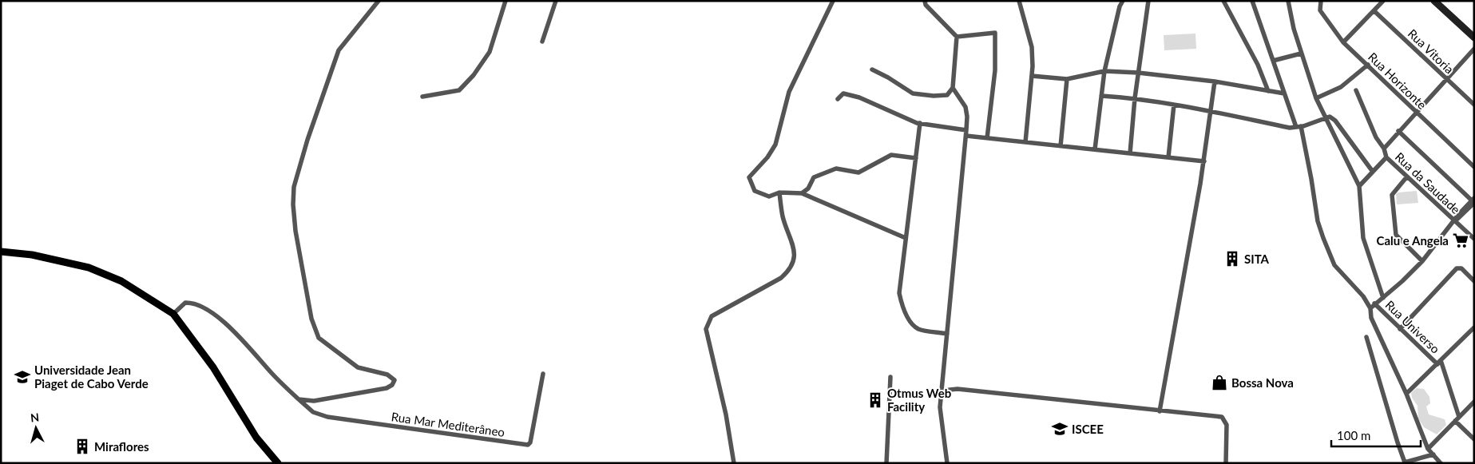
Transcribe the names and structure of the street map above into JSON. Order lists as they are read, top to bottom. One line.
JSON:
{"streets":{"street":["Rua Vitoria","Rua Horizonte","Rua da Saudade","Rua Universo","Rua Mar Mediterâneo"]},"places":{"supermarket":["Calu e Angela"],"building":["SITA","Otmus Web Facility","Miraflores"],"school or university":["Universidade Jean Piaget de Cabo Verde","ISCEE"],"shop":["Bossa Nova"]},"scale_bar":"100 m","north":"top"}
